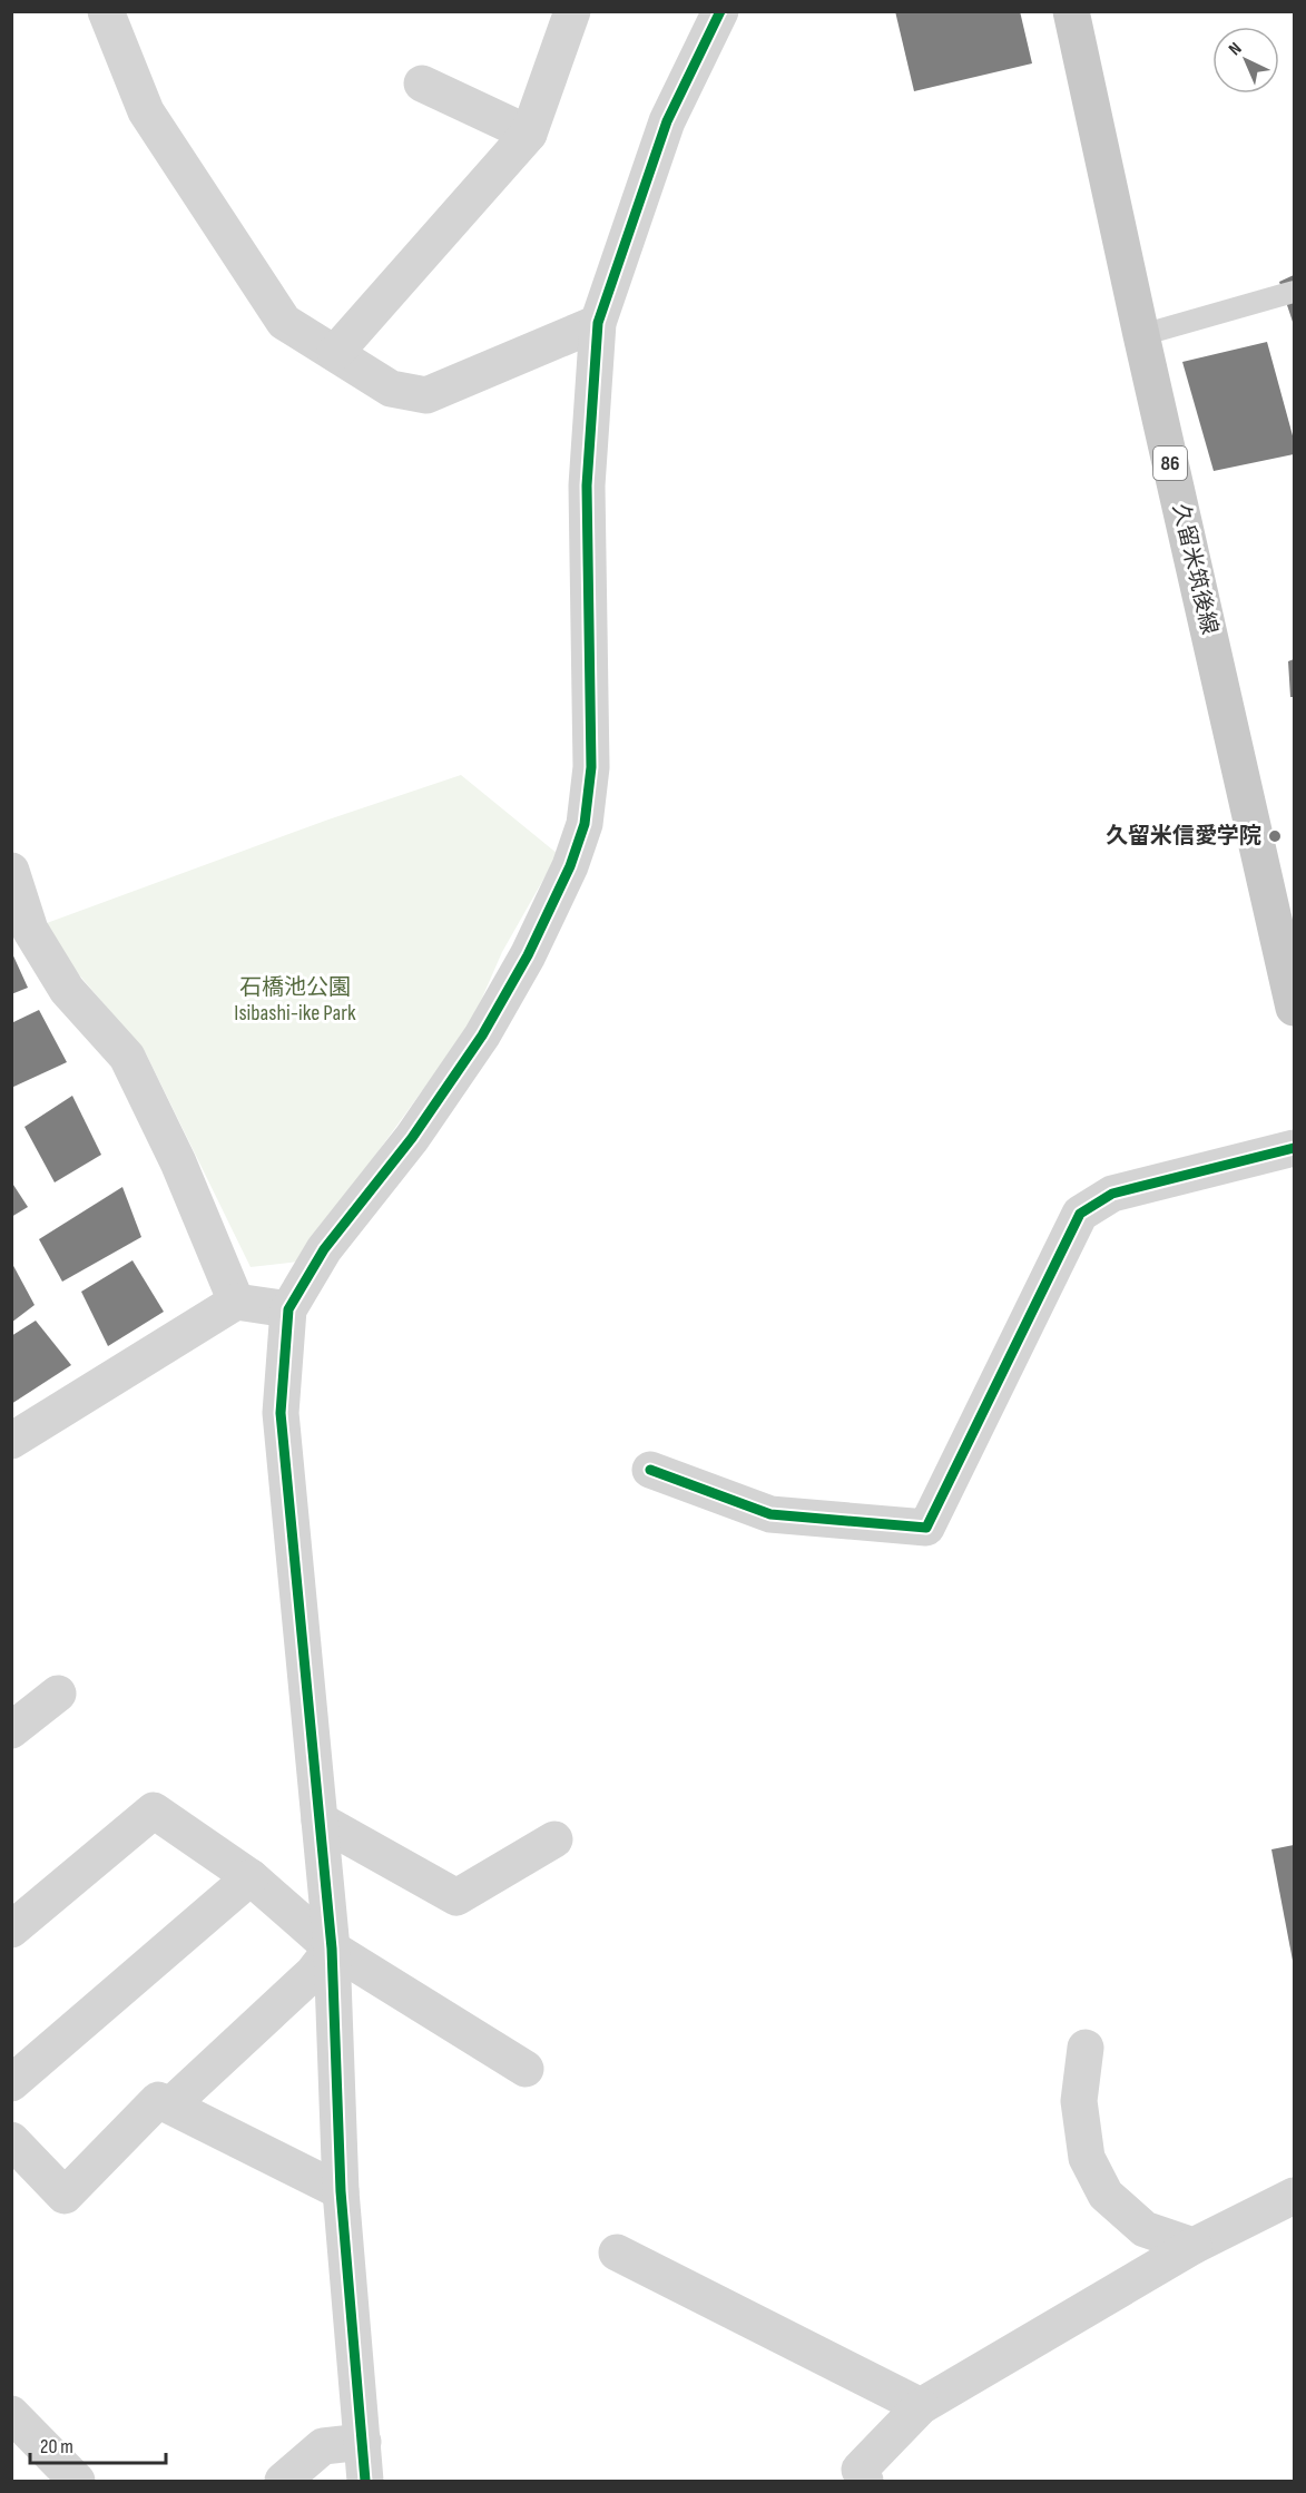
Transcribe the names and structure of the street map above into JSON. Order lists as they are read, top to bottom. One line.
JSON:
{"streets":{"main road":["86","久留米筑後線"]},"parks":["石橋池公園 Isibashi-ike Park"],"places":["久留米信愛学院"],"scale_bar":"20 m","north":"top left"}
